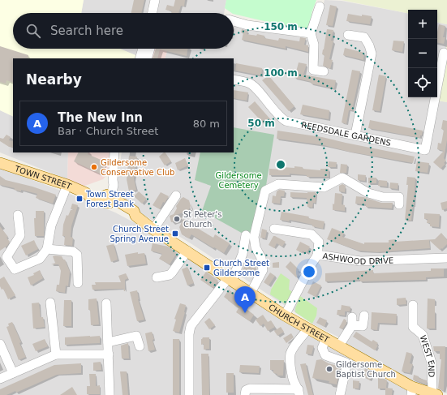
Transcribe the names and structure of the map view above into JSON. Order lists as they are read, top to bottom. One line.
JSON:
{"streets":{"main road":["TOWN STREET","CHURCH STREET"],"street":["REEDSDALE GARDENS","ASHWOOD DRIVE","WEST END"]},"crossings":[["TOWN STREET","CHURCH STREET"],["ASHWOOD DRIVE","CHURCH STREET"],["CHURCH STREET","WEST END"]],"parks":["Gildersome Cemetery"],"places":{"other":["Gildersome Conservative Club","St Peter's Church","Gildersome Baptist Church"],"transit":["Town Street Forest Bank","Church Street Spring Avenue","Church Street Gildersome"]},"page":{"map_buttons":["+","−"],"search":"Search here","heading":"Nearby","list":[{"mark":"A","name":"The New Inn","note":"Bar · Church Street","value":"80 m"}],"pins":"A"},"rings":["150 m","100 m","50 m"]}
